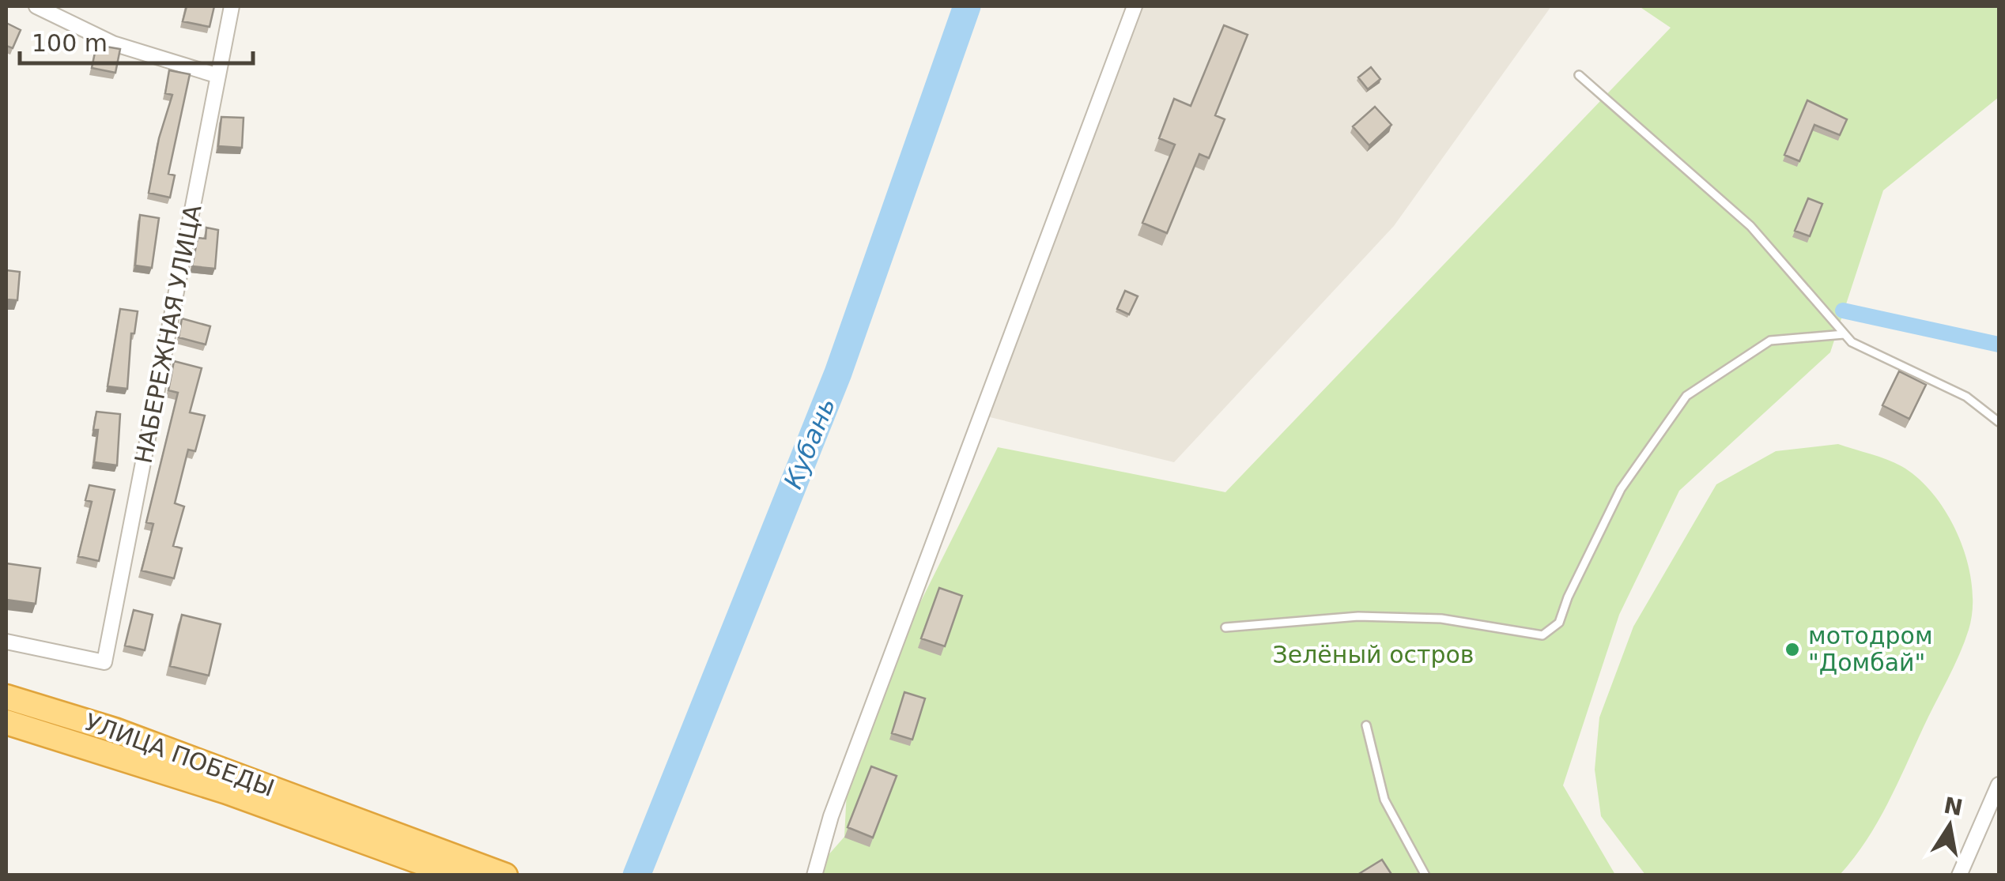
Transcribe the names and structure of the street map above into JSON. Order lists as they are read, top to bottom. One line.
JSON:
{"streets":{"highway":["УЛИЦА ПОБЕДЫ"],"street":["НАБЕРЕЖНАЯ УЛИЦА"]},"water":["Кубань"],"parks":["Зелёный остров"],"places":["мотодром \"Домбай\""],"scale_bar":"100 m","north":"top"}
